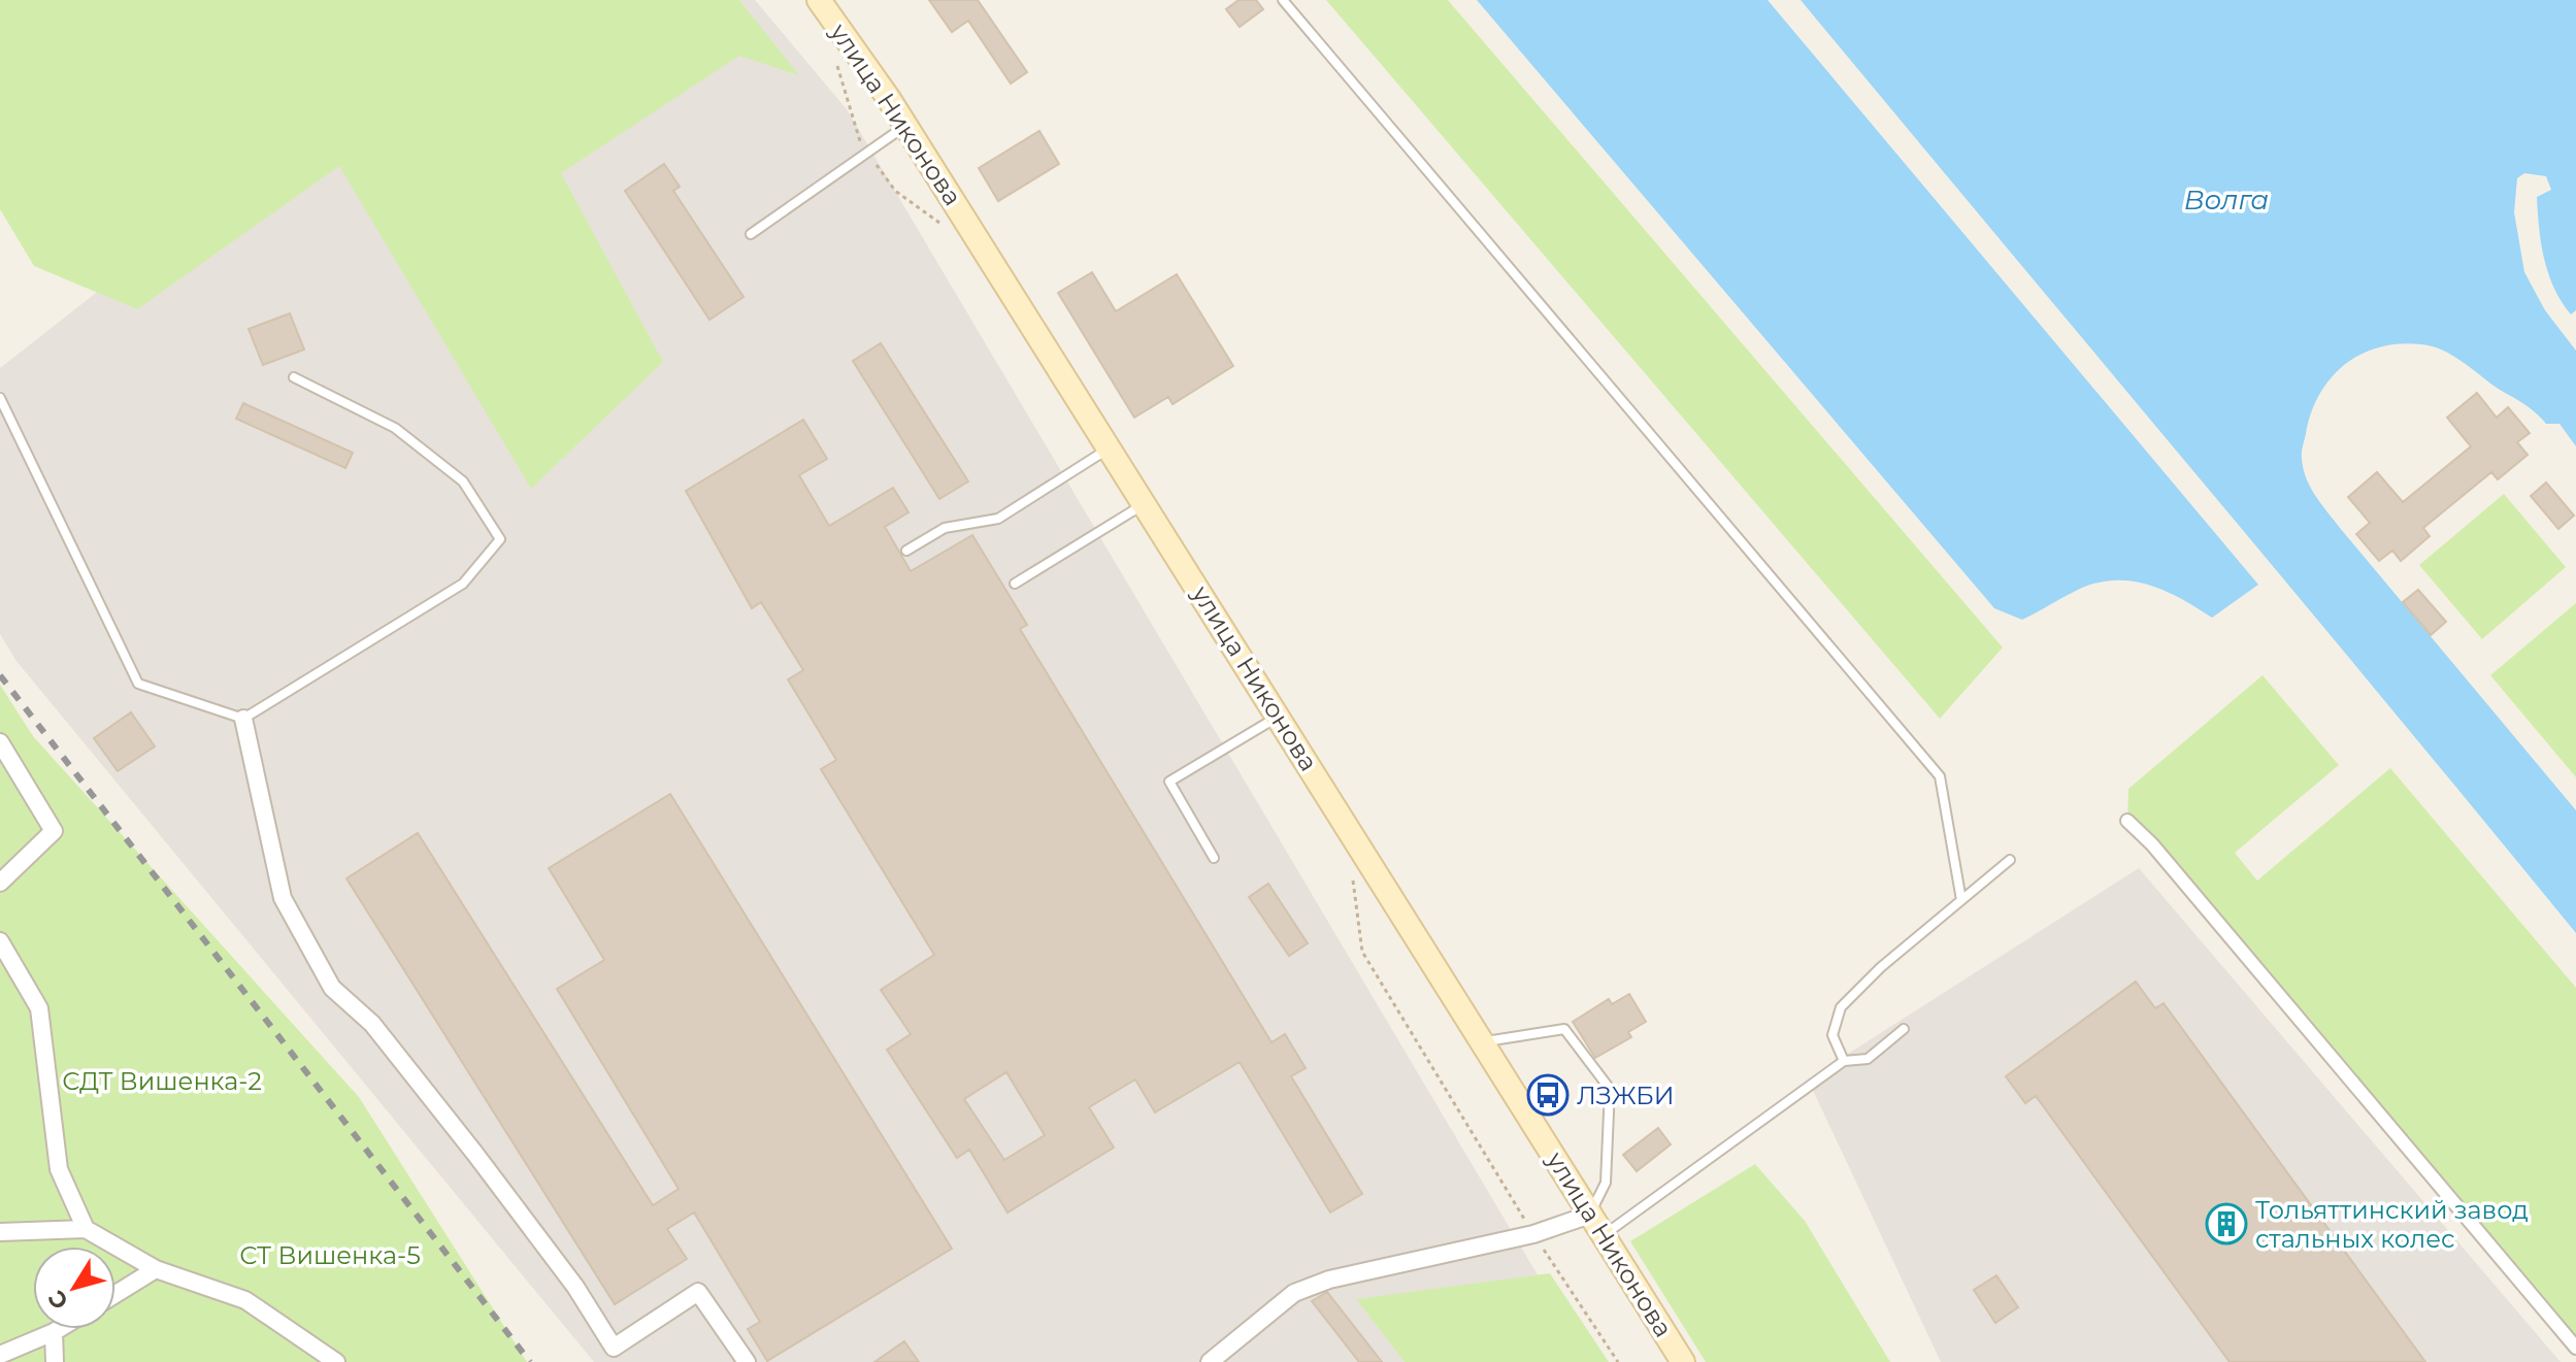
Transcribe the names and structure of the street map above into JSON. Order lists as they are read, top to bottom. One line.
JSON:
{"streets":{"main road":["улица Никонова"]},"water":["Волга"],"parks":["СДТ Вишенка-2","СТ Вишенка-5"],"places":{"bus stop":["ЛЗЖБИ"],"building":["Тольяттинский завод стальных колес"]},"north":"bottom left"}
